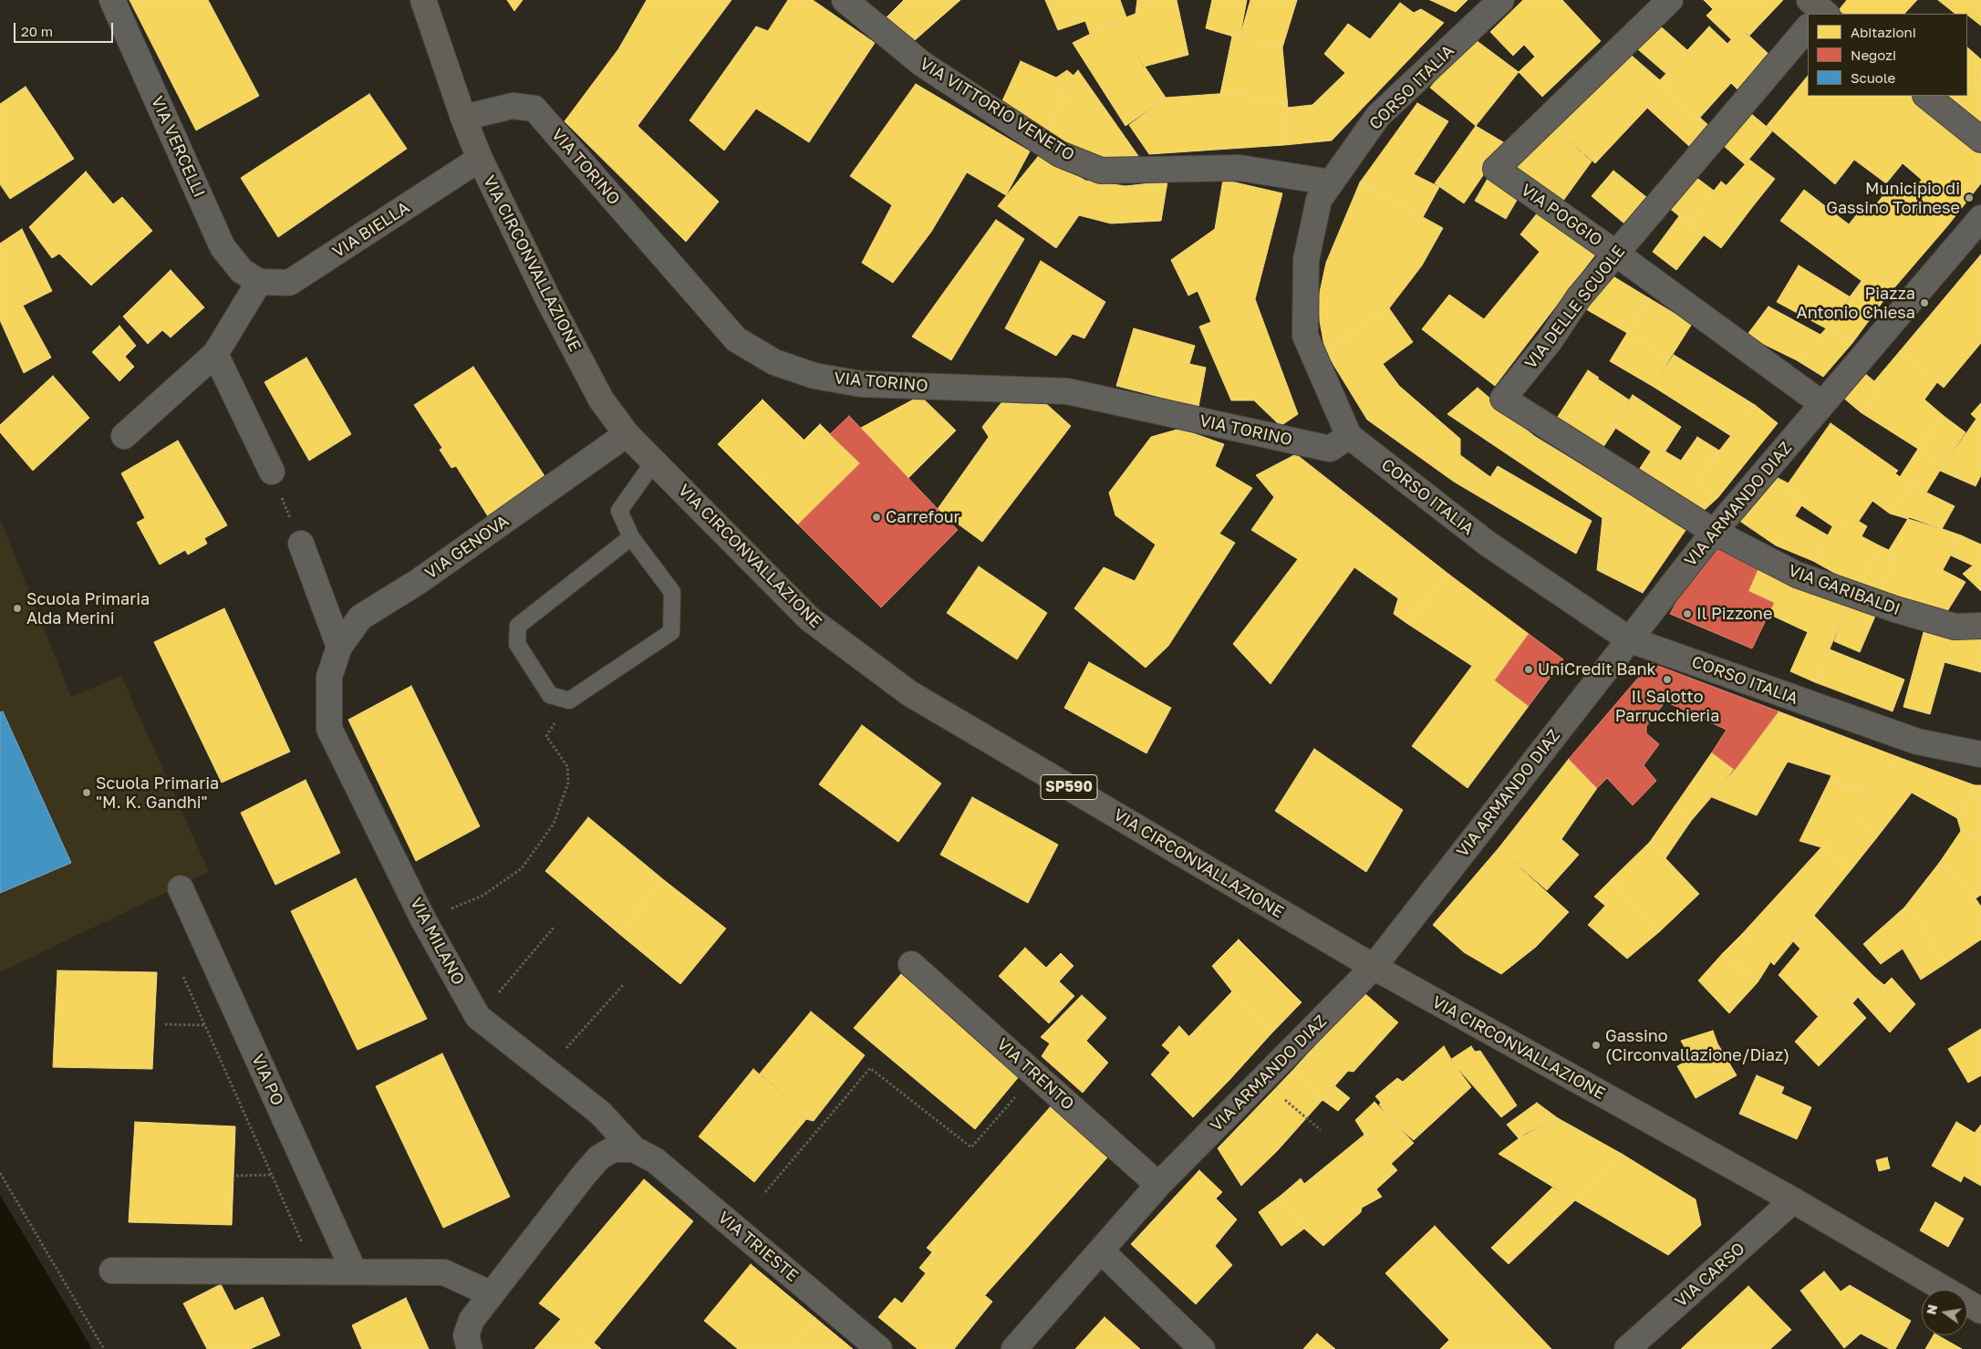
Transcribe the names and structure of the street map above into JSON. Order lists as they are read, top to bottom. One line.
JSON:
{"streets":{"main road":["VIA CIRCONVALLAZIONE","SP590"],"street":["CORSO ITALIA","VIA VITTORIO VENETO","VIA VERCELLI","VIA TORINO","VIA POGGIO","VIA BIELLA","VIA DELLE SCUOLE","VIA ARMANDO DIAZ","VIA GENOVA","VIA GARIBALDI","VIA MILANO","VIA TRENTO","VIA PO","VIA TRIESTE","VIA CARSO"]},"crossings":[["CORSO ITALIA","VIA VITTORIO VENETO"],["CORSO ITALIA","VIA TORINO"],["CORSO ITALIA","VIA ARMANDO DIAZ"],["VIA VERCELLI","VIA BIELLA"],["VIA TORINO","VIA CIRCONVALLAZIONE"],["VIA POGGIO","VIA DELLE SCUOLE"],["VIA POGGIO","VIA ARMANDO DIAZ"],["VIA BIELLA","VIA CIRCONVALLAZIONE"],["VIA CIRCONVALLAZIONE","VIA ARMANDO DIAZ"],["VIA CIRCONVALLAZIONE","VIA GENOVA"],["VIA CIRCONVALLAZIONE","VIA CARSO"],["VIA DELLE SCUOLE","VIA ARMANDO DIAZ"],["VIA DELLE SCUOLE","VIA GARIBALDI"],["VIA ARMANDO DIAZ","VIA GARIBALDI"],["VIA ARMANDO DIAZ","VIA TRENTO"],["VIA GENOVA","VIA MILANO"],["VIA MILANO","VIA TRIESTE"]],"places":["Municipio di Gassino Torinese","Piazza Antonio Chiesa","Carrefour","Scuola Primaria Alda Merini","Il Pizzone","UniCredit Bank","Il Salotto Parrucchieria","Scuola Primaria \"M. K. Gandhi\"","Gassino (Circonvallazione/Diaz)"],"legend":["Abitazioni","Negozi","Scuole"],"scale_bar":"20 m","north":"left"}
